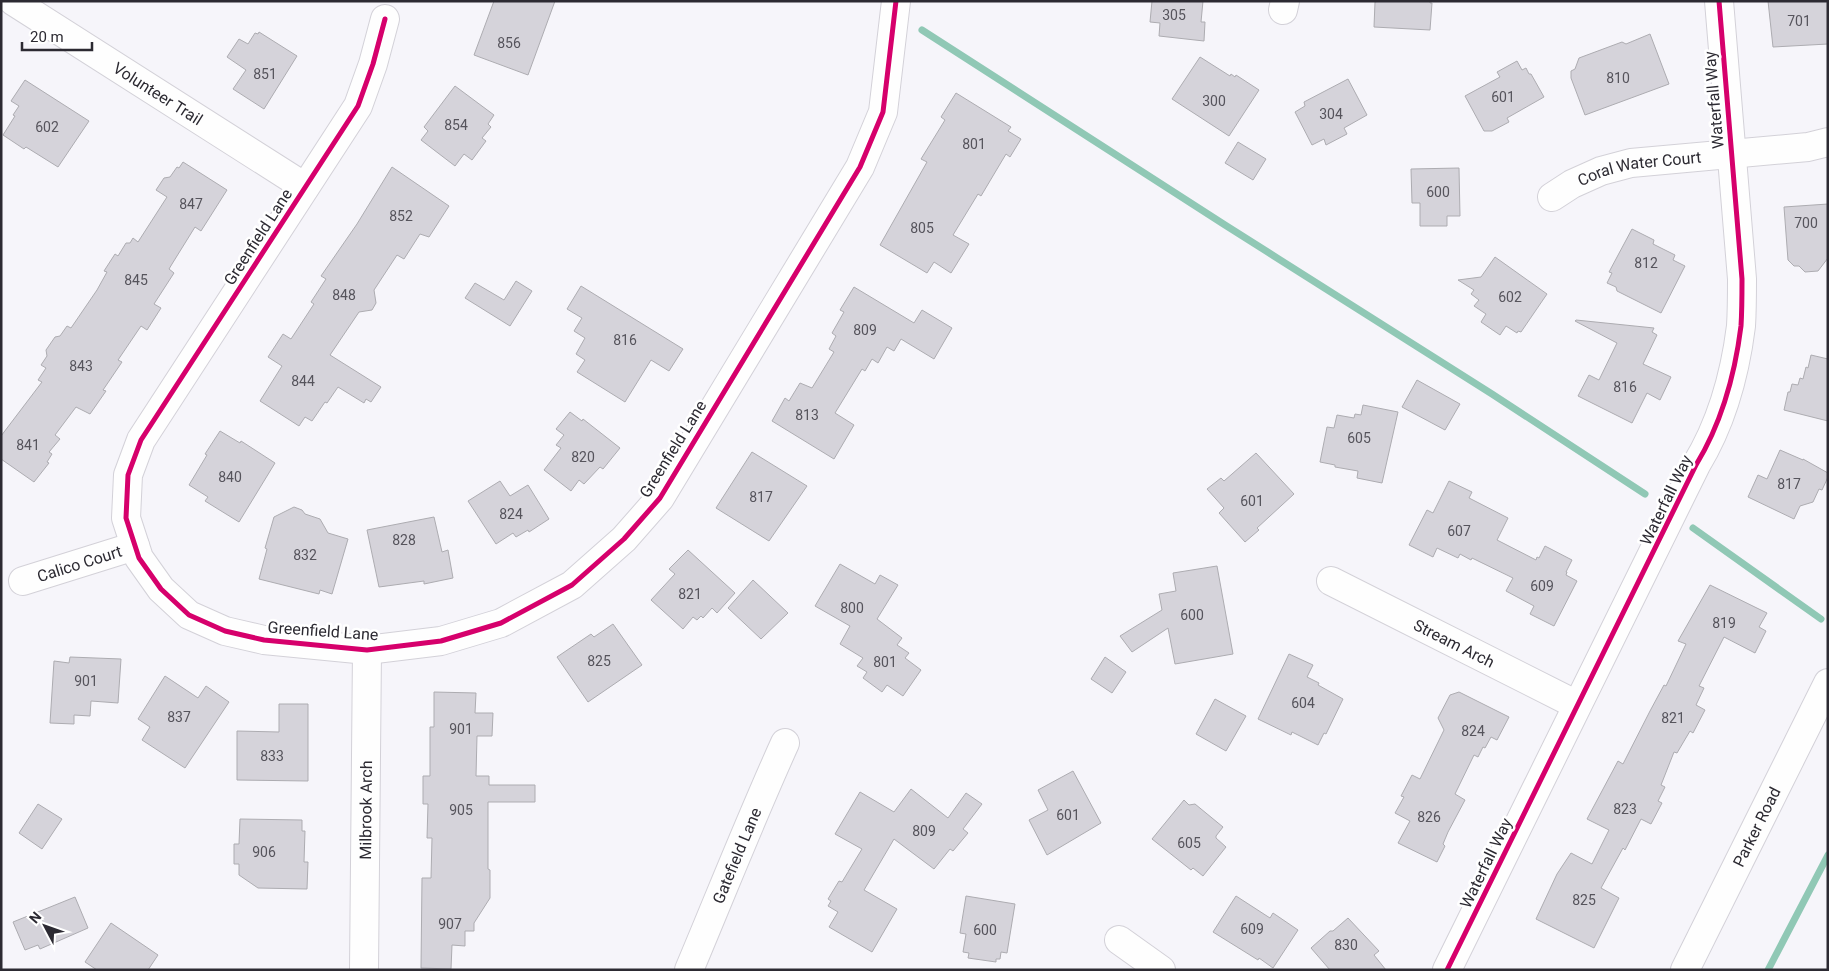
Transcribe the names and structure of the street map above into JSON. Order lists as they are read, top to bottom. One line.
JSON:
{"streets":{"street":["Volunteer Trail","Waterfall Way","Coral Water Court","Greenfield Lane","Calico Court","Stream Arch","Milbrook Arch","Parker Road","Gatefield Lane"]},"crossings":[["Volunteer Trail","Greenfield Lane"],["Waterfall Way","Coral Water Court"],["Waterfall Way","Stream Arch"],["Greenfield Lane","Calico Court"],["Greenfield Lane","Milbrook Arch"]],"house_numbers":["305","701","856","851","810","601","300","304","854","602","801","600","847","852","700","805","812","845","848","602","809","816","843","844","816","813","605","841","820","840","817","817","601","824","607","828","832","609","821","800","600","819","825","801","901","604","837","821","901","824","833","823","905","601","826","809","605","906","825","907","609","600","830"],"scale_bar":"20 m","north":"top left"}
